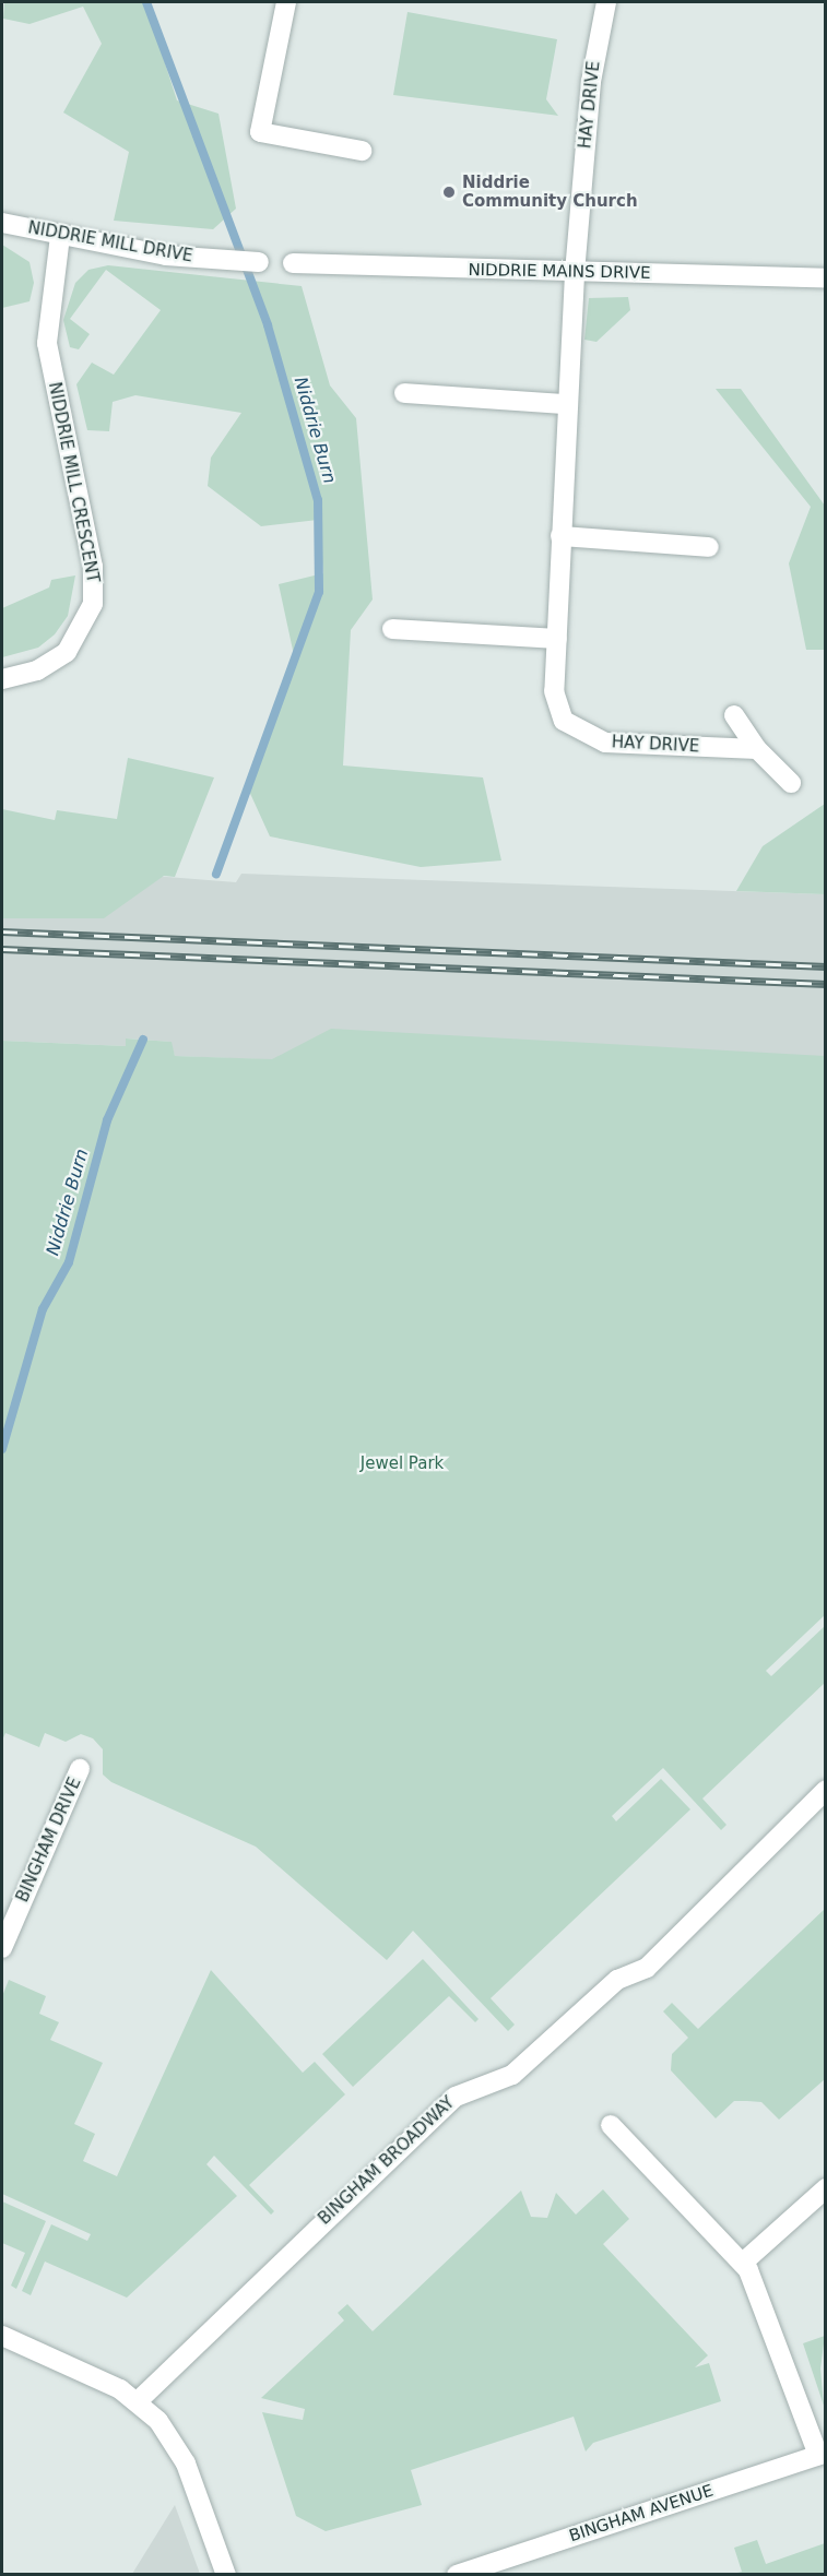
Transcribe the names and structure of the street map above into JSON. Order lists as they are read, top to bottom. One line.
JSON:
{"streets":{"street":["HAY DRIVE","NIDDRIE MILL DRIVE","NIDDRIE MAINS DRIVE","NIDDRIE MILL CRESCENT","BINGHAM DRIVE","BINGHAM BROADWAY","BINGHAM AVENUE"]},"crossings":[["HAY DRIVE","NIDDRIE MAINS DRIVE"],["NIDDRIE MILL DRIVE","NIDDRIE MILL CRESCENT"]],"water":["Niddrie Burn"],"parks":["Jewel Park"],"places":["Niddrie Community Church"]}
